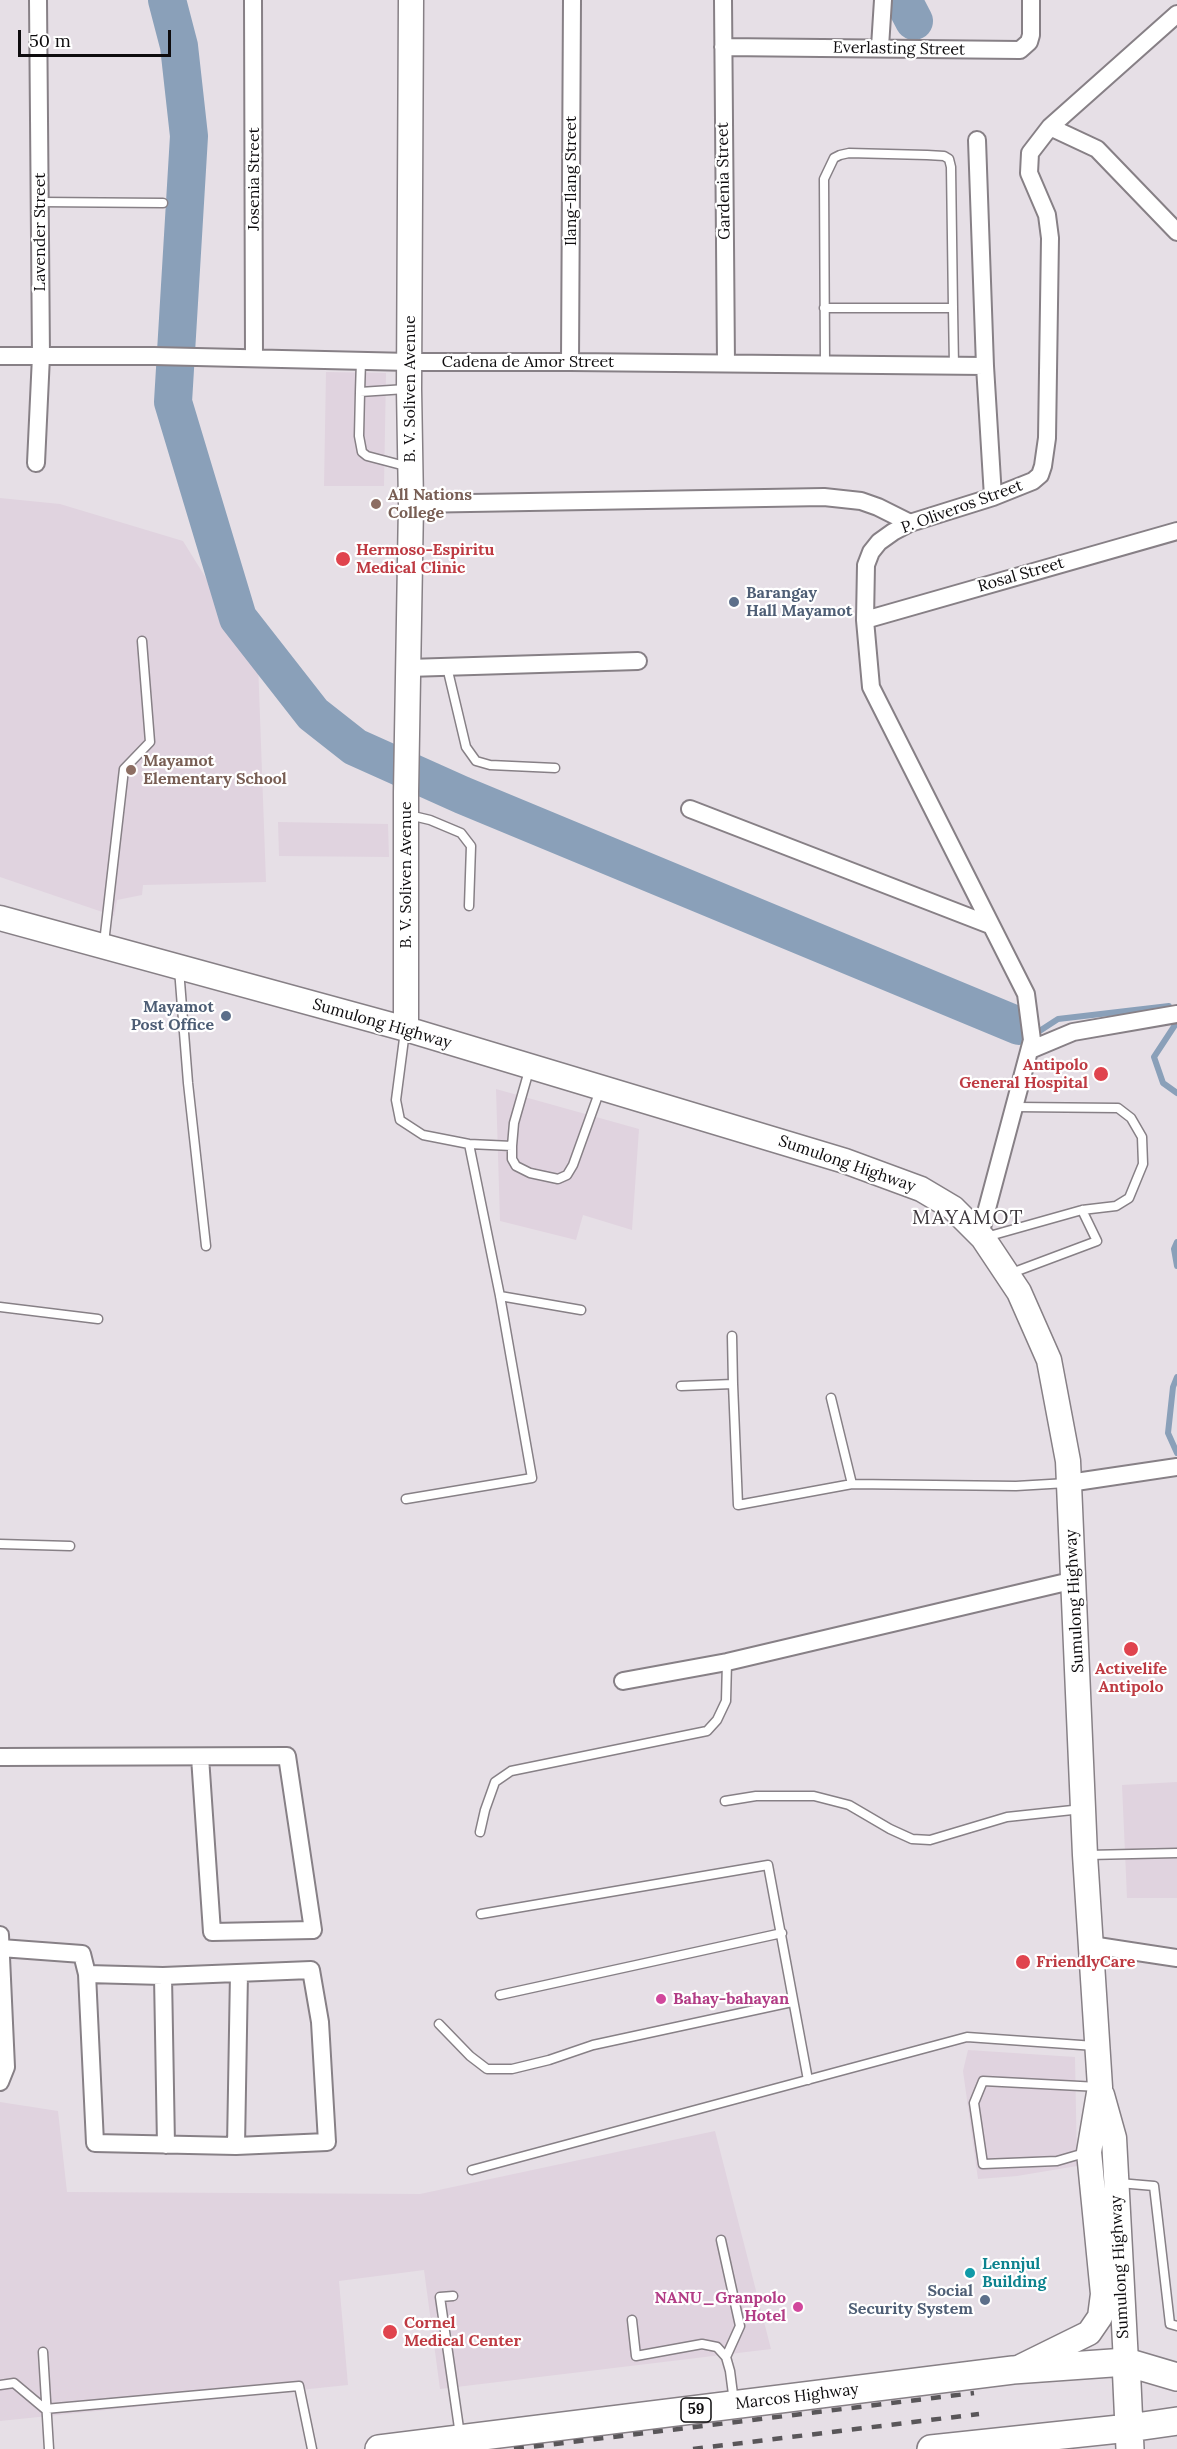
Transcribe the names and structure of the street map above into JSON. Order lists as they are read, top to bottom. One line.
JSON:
{"streets":{"main road":["B. V. Soliven Avenue","Sumulong Highway","Marcos Highway","59"],"street":["Everlasting Street","Josenia Street","Ilang-Ilang Street","Gardenia Street","Lavender Street","Cadena de Amor Street","P. Oliveros Street","Rosal Street"]},"crossings":[["Everlasting Street","Gardenia Street"],["Josenia Street","Cadena de Amor Street"],["Ilang-Ilang Street","Cadena de Amor Street"],["Gardenia Street","Cadena de Amor Street"],["Lavender Street","Cadena de Amor Street"],["Cadena de Amor Street","B. V. Soliven Avenue"],["B. V. Soliven Avenue","Sumulong Highway"],["P. Oliveros Street","Rosal Street"],["P. Oliveros Street","Sumulong Highway"],["Sumulong Highway","Marcos Highway"]],"districts":["MAYAMOT"],"places":["All Nations College","Hermoso-Espiritu Medical Clinic","Barangay Hall Mayamot","Mayamot Elementary School","Mayamot Post Office","Antipolo General Hospital","Activelife Antipolo","FriendlyCare","Bahay-bahayan","Lennjul Building","Social Security System","NANU_Granpolo Hotel","Cornel Medical Center"],"scale_bar":"50 m"}
